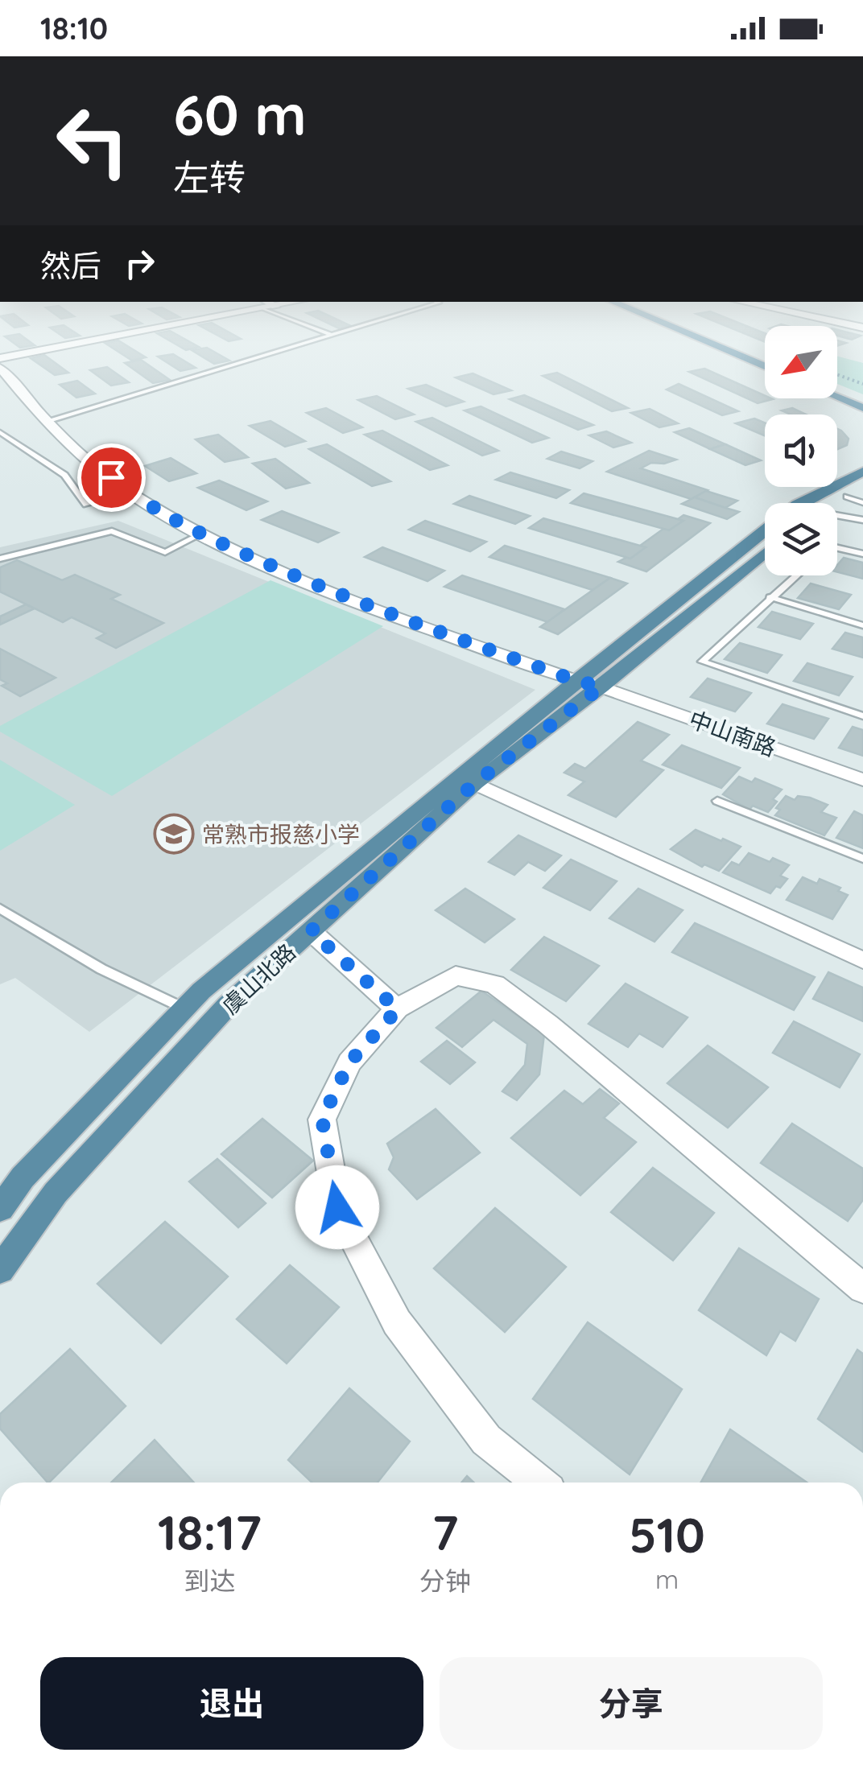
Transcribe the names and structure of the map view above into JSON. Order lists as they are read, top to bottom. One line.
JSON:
{"streets":{"main road":["虞山北路"],"street":["中山南路"]},"crossings":[["中山南路","虞山北路"]],"places":{"school or university":["常熟市报慈小学"]},"north":"bottom left","page":{"status":"18:10","turn":["60 m","左转"],"then":"然后","eta":["18:17","到达","7","分钟","510","m"],"buttons":["退出","分享"]}}
